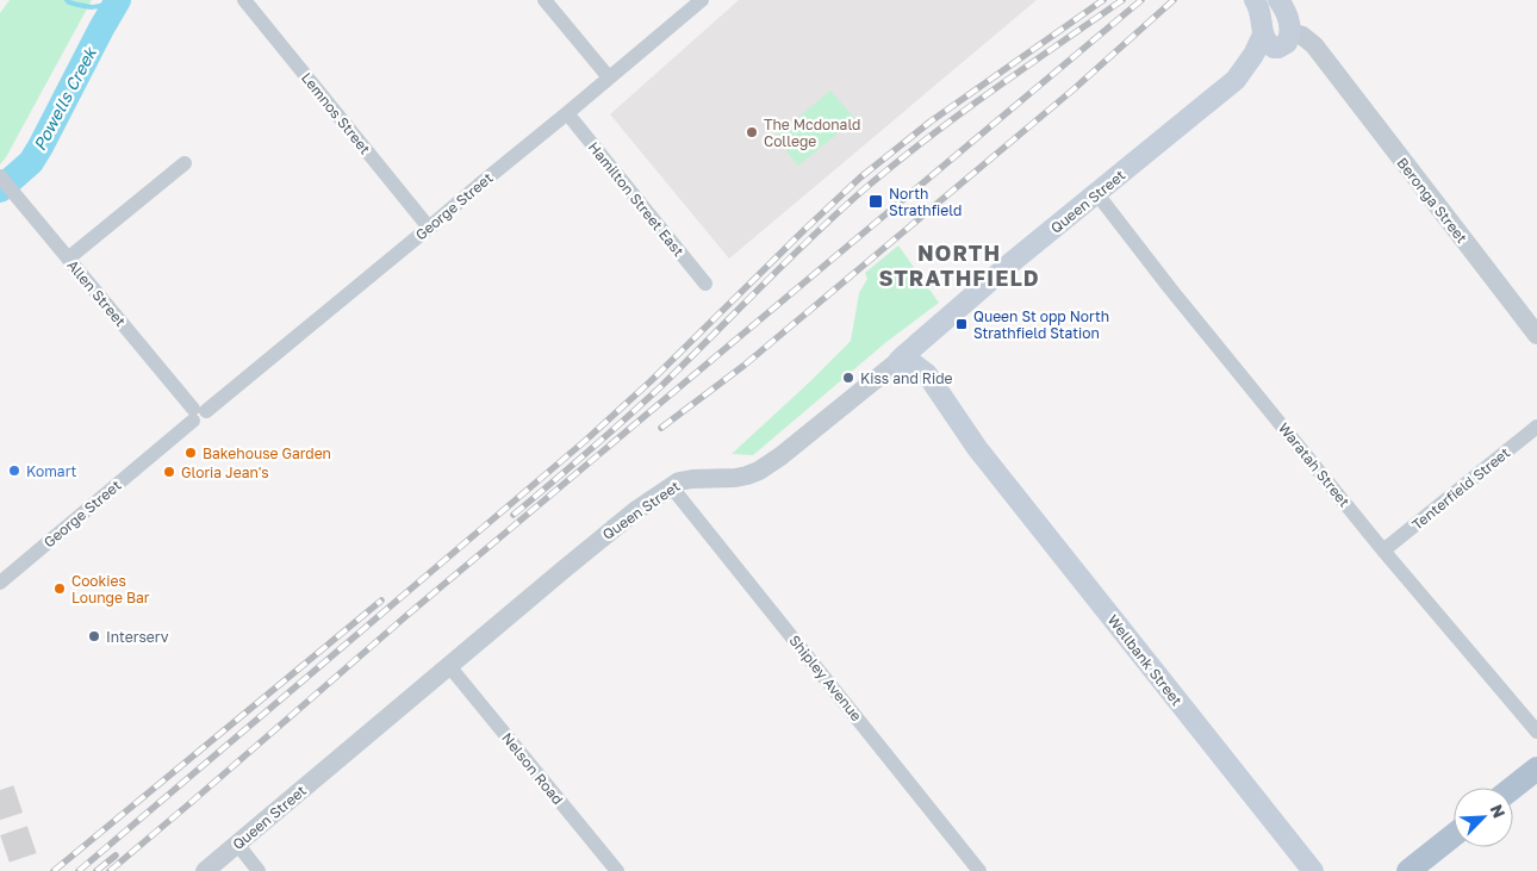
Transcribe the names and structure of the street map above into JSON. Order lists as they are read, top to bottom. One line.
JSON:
{"streets":{"main road":["Queen Street","Wellbank Street"],"street":["Lemnos Street","Hamilton Street East","Beronga Street","George Street","Allen Street","Waratah Street","Tenterfield Street","Shipley Avenue","Nelson Road"]},"crossings":[["Lemnos Street","George Street"],["Hamilton Street East","George Street"],["Beronga Street","Queen Street"],["Queen Street","Waratah Street"],["Queen Street","Wellbank Street"],["Queen Street","Shipley Avenue"],["Queen Street","Nelson Road"],["George Street","Allen Street"],["Waratah Street","Tenterfield Street"]],"districts":["NORTH STRATHFIELD"],"water":["Powells Creek"],"places":{"other":["The Mcdonald College","Kiss and Ride","Bakehouse Garden","Komart","Gloria Jean's","Cookies Lounge Bar","Interserv"],"transit":["North Strathfield","Queen St opp North Strathfield Station"]},"north":"top right"}
